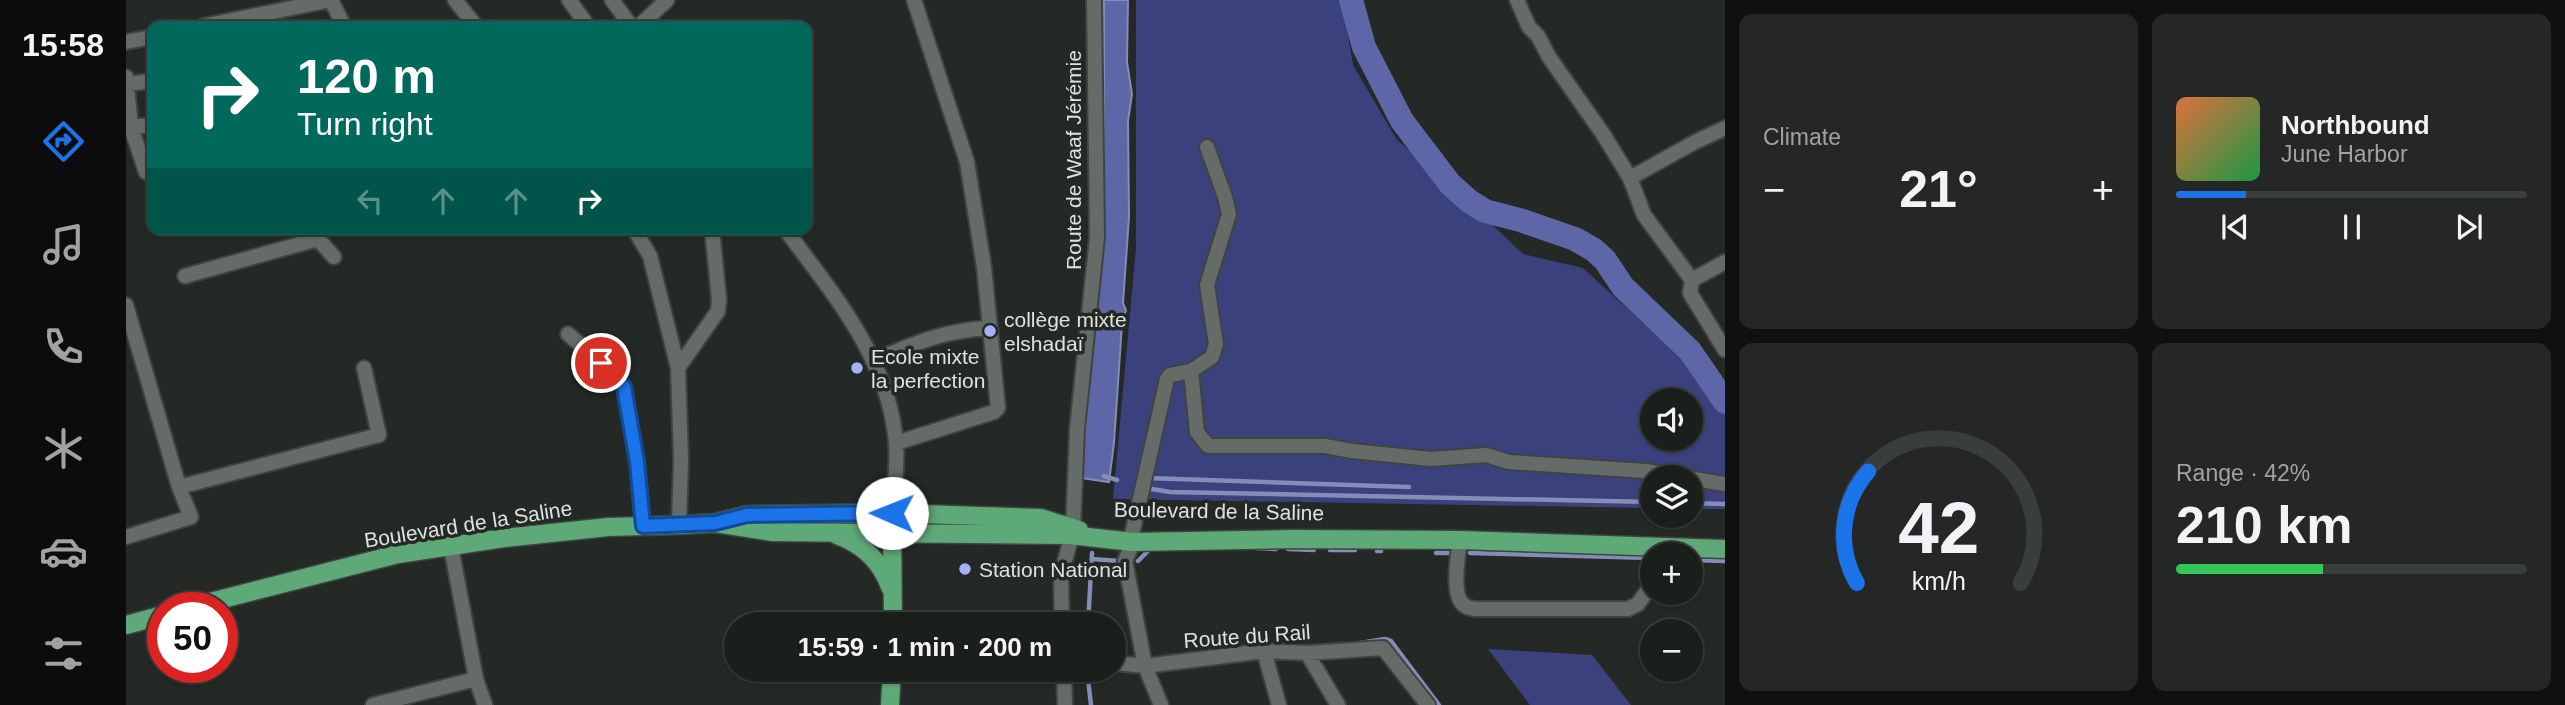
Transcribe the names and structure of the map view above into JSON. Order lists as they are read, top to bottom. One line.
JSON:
{"streets":{"main road":["Boulevard de la Saline"],"street":["Route de Waaf Jérémie","Route du Rail"]},"crossings":[["Route de Waaf Jérémie","Boulevard de la Saline"]],"places":["collège mixte elshadaï","Ecole mixte la perfection","Station National"],"page":{"tabs":"15:58","tile":["Climate",["Range · 42%","210 km"]],"turn":["120 m","Turn right"],"song":["Northbound","June Harbor"],"heat":["−","21°","+"],"map_buttons":["+","−"],"limit":"50","trip":"15:59 · 1 min · 200 m","gauge":["42","km/h"]}}
